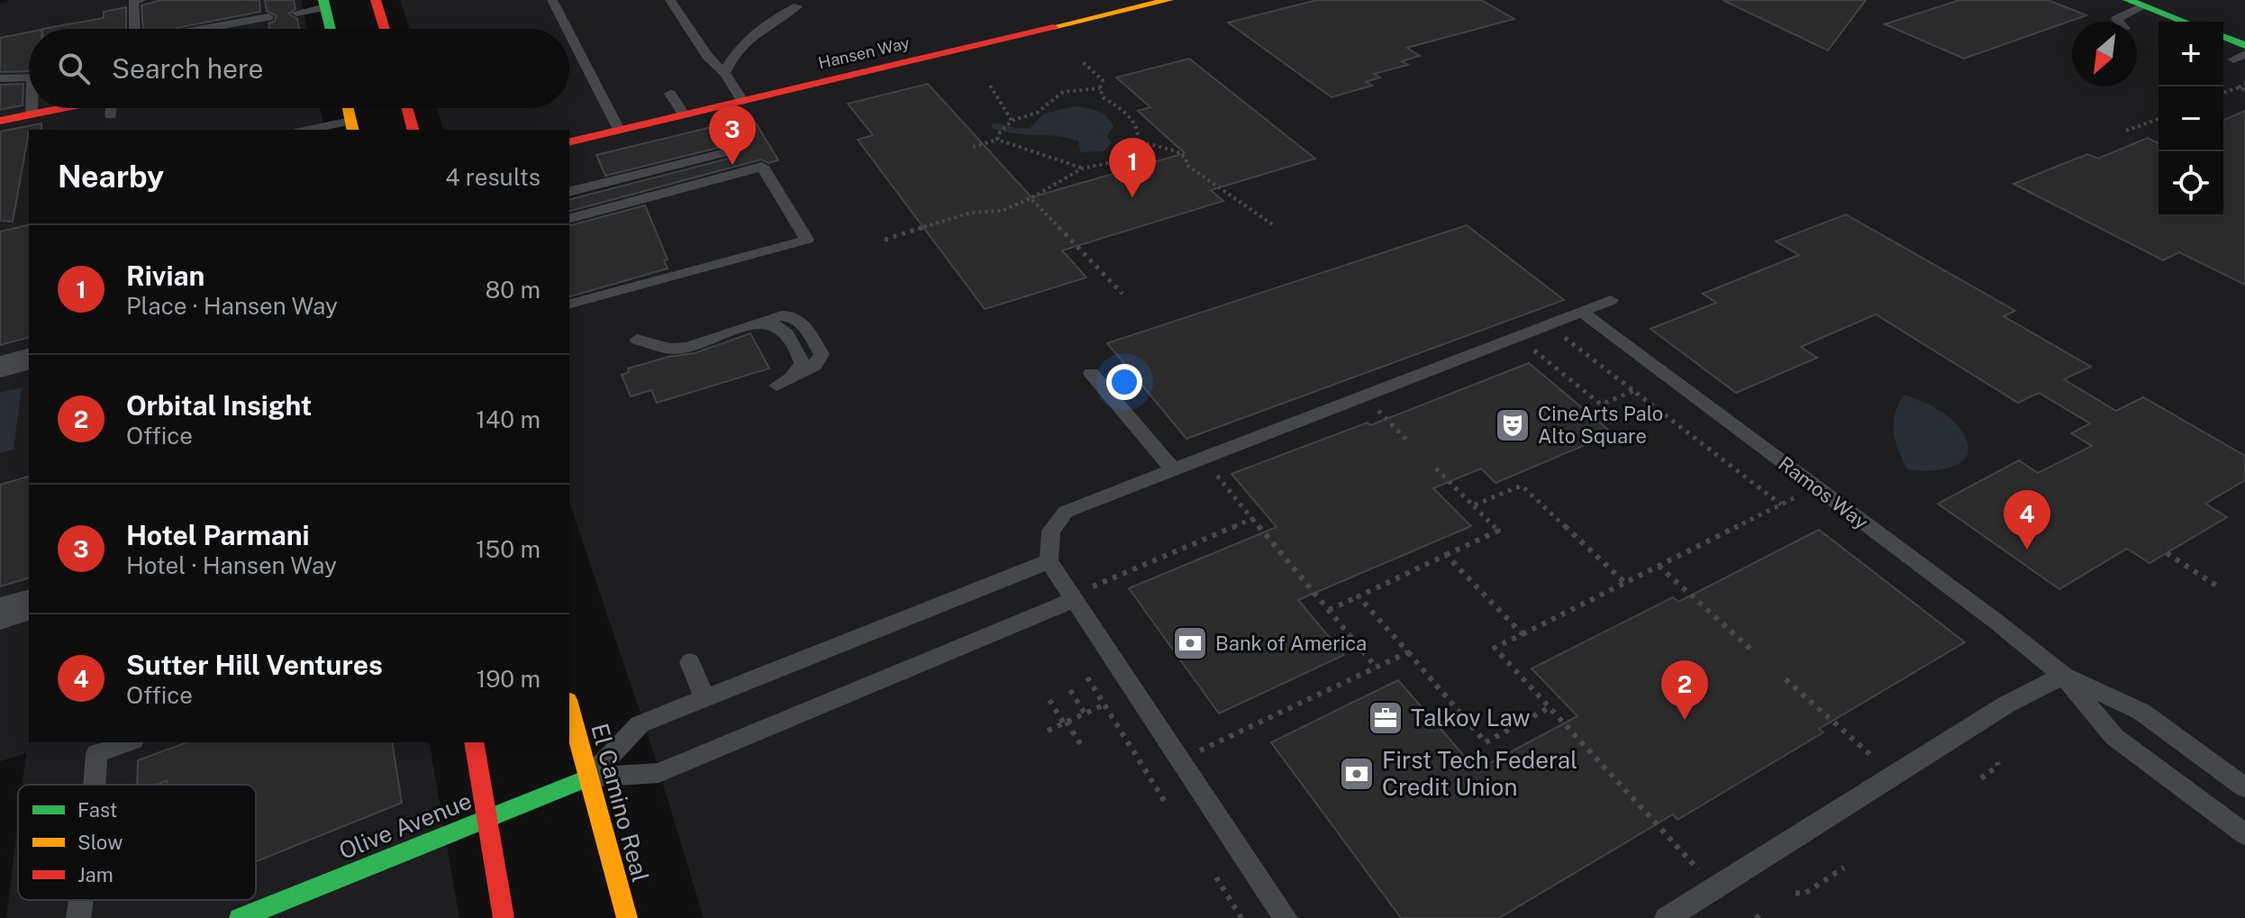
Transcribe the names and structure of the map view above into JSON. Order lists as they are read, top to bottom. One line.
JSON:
{"streets":{"street":["Hansen Way","El Camino Real","Olive Avenue"],"lane":["Ramos Way"]},"crossings":[["El Camino Real","Olive Avenue"]],"places":{"theatre":["CineArts Palo Alto Square"],"bank":["Bank of America","First Tech Federal Credit Union"],"office":["Talkov Law"]},"legend":["Fast","Slow","Jam"],"north":"bottom left","page":{"map_buttons":["+","−"],"search":"Search here","pins":["3","1","4","2"],"heading":["Nearby","4 results"],"list":[{"mark":"1","name":"Rivian","note":"Place · Hansen Way","value":"80 m"},{"mark":"2","name":"Orbital Insight","note":"Office","value":"140 m"},{"mark":"3","name":"Hotel Parmani","note":"Hotel · Hansen Way","value":"150 m"},{"mark":"4","name":"Sutter Hill Ventures","note":"Office","value":"190 m"}]}}
